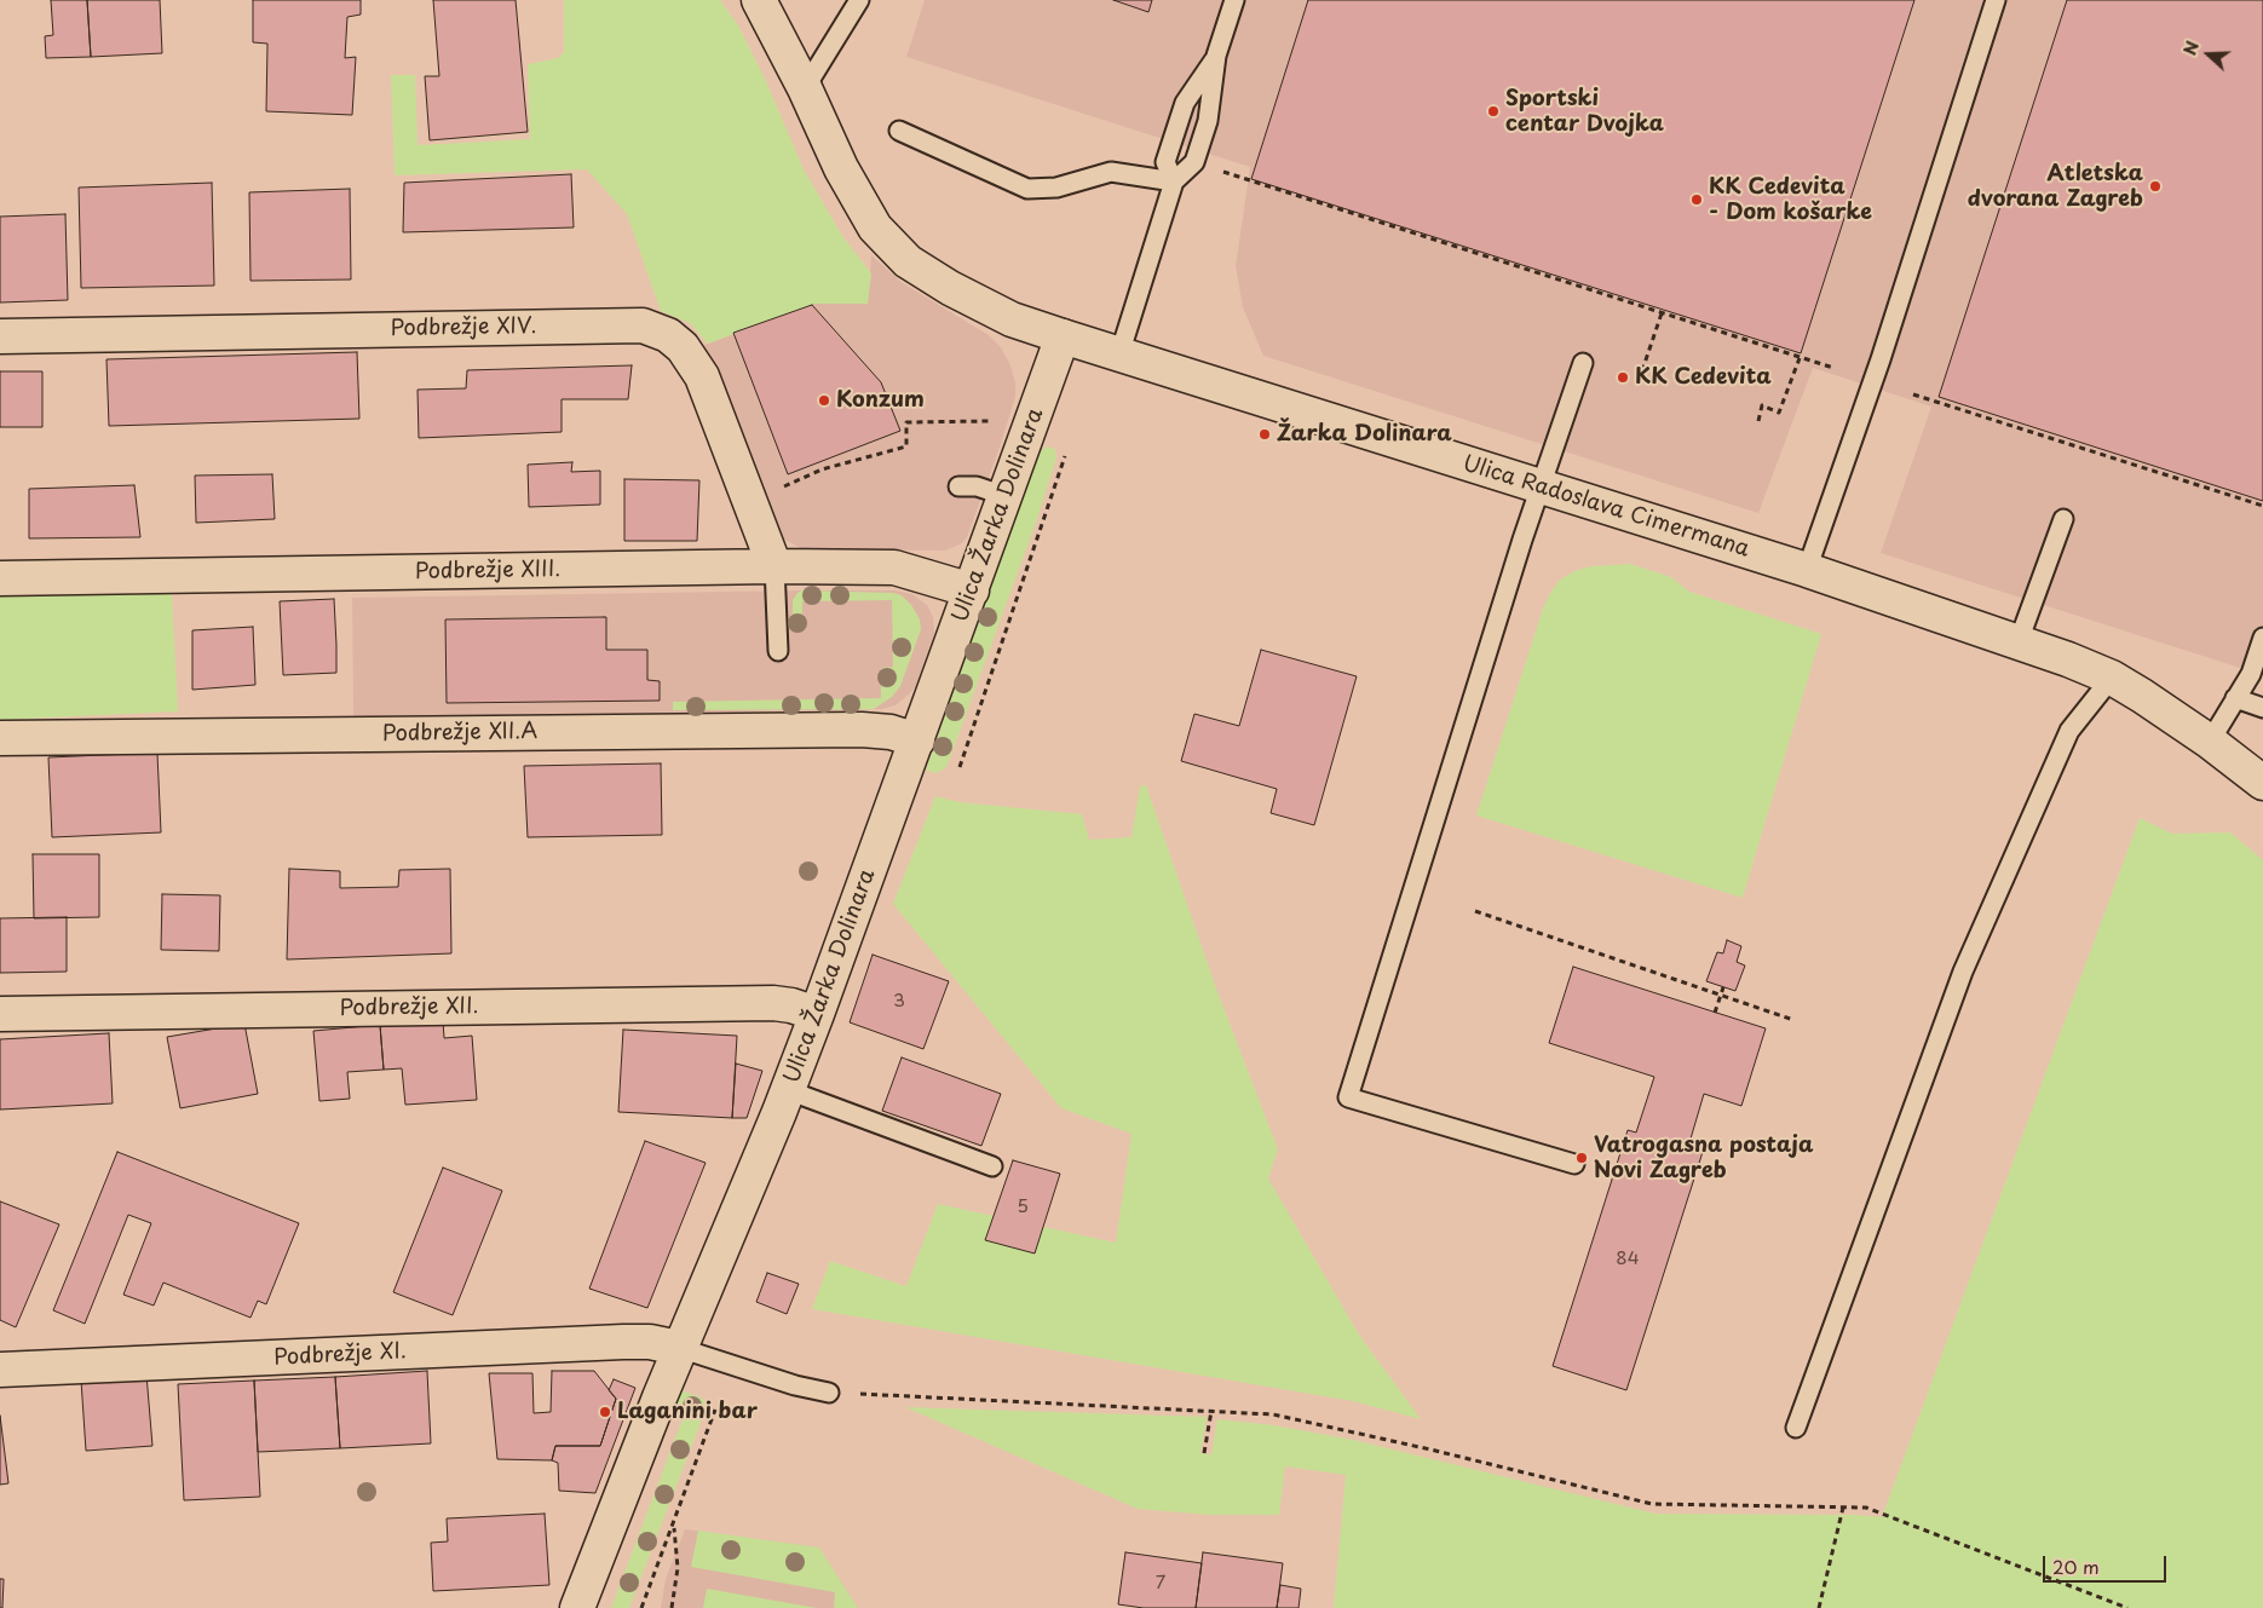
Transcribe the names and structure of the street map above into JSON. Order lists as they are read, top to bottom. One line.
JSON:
{"streets":{"street":["Podbrežje XIV.","Ulica Radoslava Cimermana","Ulica Žarka Dolinara","Podbrežje XIII.","Podbrežje XII.A","Podbrežje XII.","Podbrežje XI."]},"crossings":[["Podbrežje XIV.","Podbrežje XIII."],["Ulica Radoslava Cimermana","Ulica Žarka Dolinara"],["Ulica Žarka Dolinara","Podbrežje XIII."],["Ulica Žarka Dolinara","Podbrežje XII.A"],["Ulica Žarka Dolinara","Podbrežje XII."],["Ulica Žarka Dolinara","Podbrežje XI."]],"places":["Sportski centar Dvojka","Atletska dvorana Zagreb","KK Cedevita - Dom košarke","KK Cedevita","Konzum","Žarka Dolinara","Vatrogasna postaja Novi Zagreb","Laganini bar"],"house_numbers":["3","5","84","7"],"scale_bar":"20 m","north":"left"}
